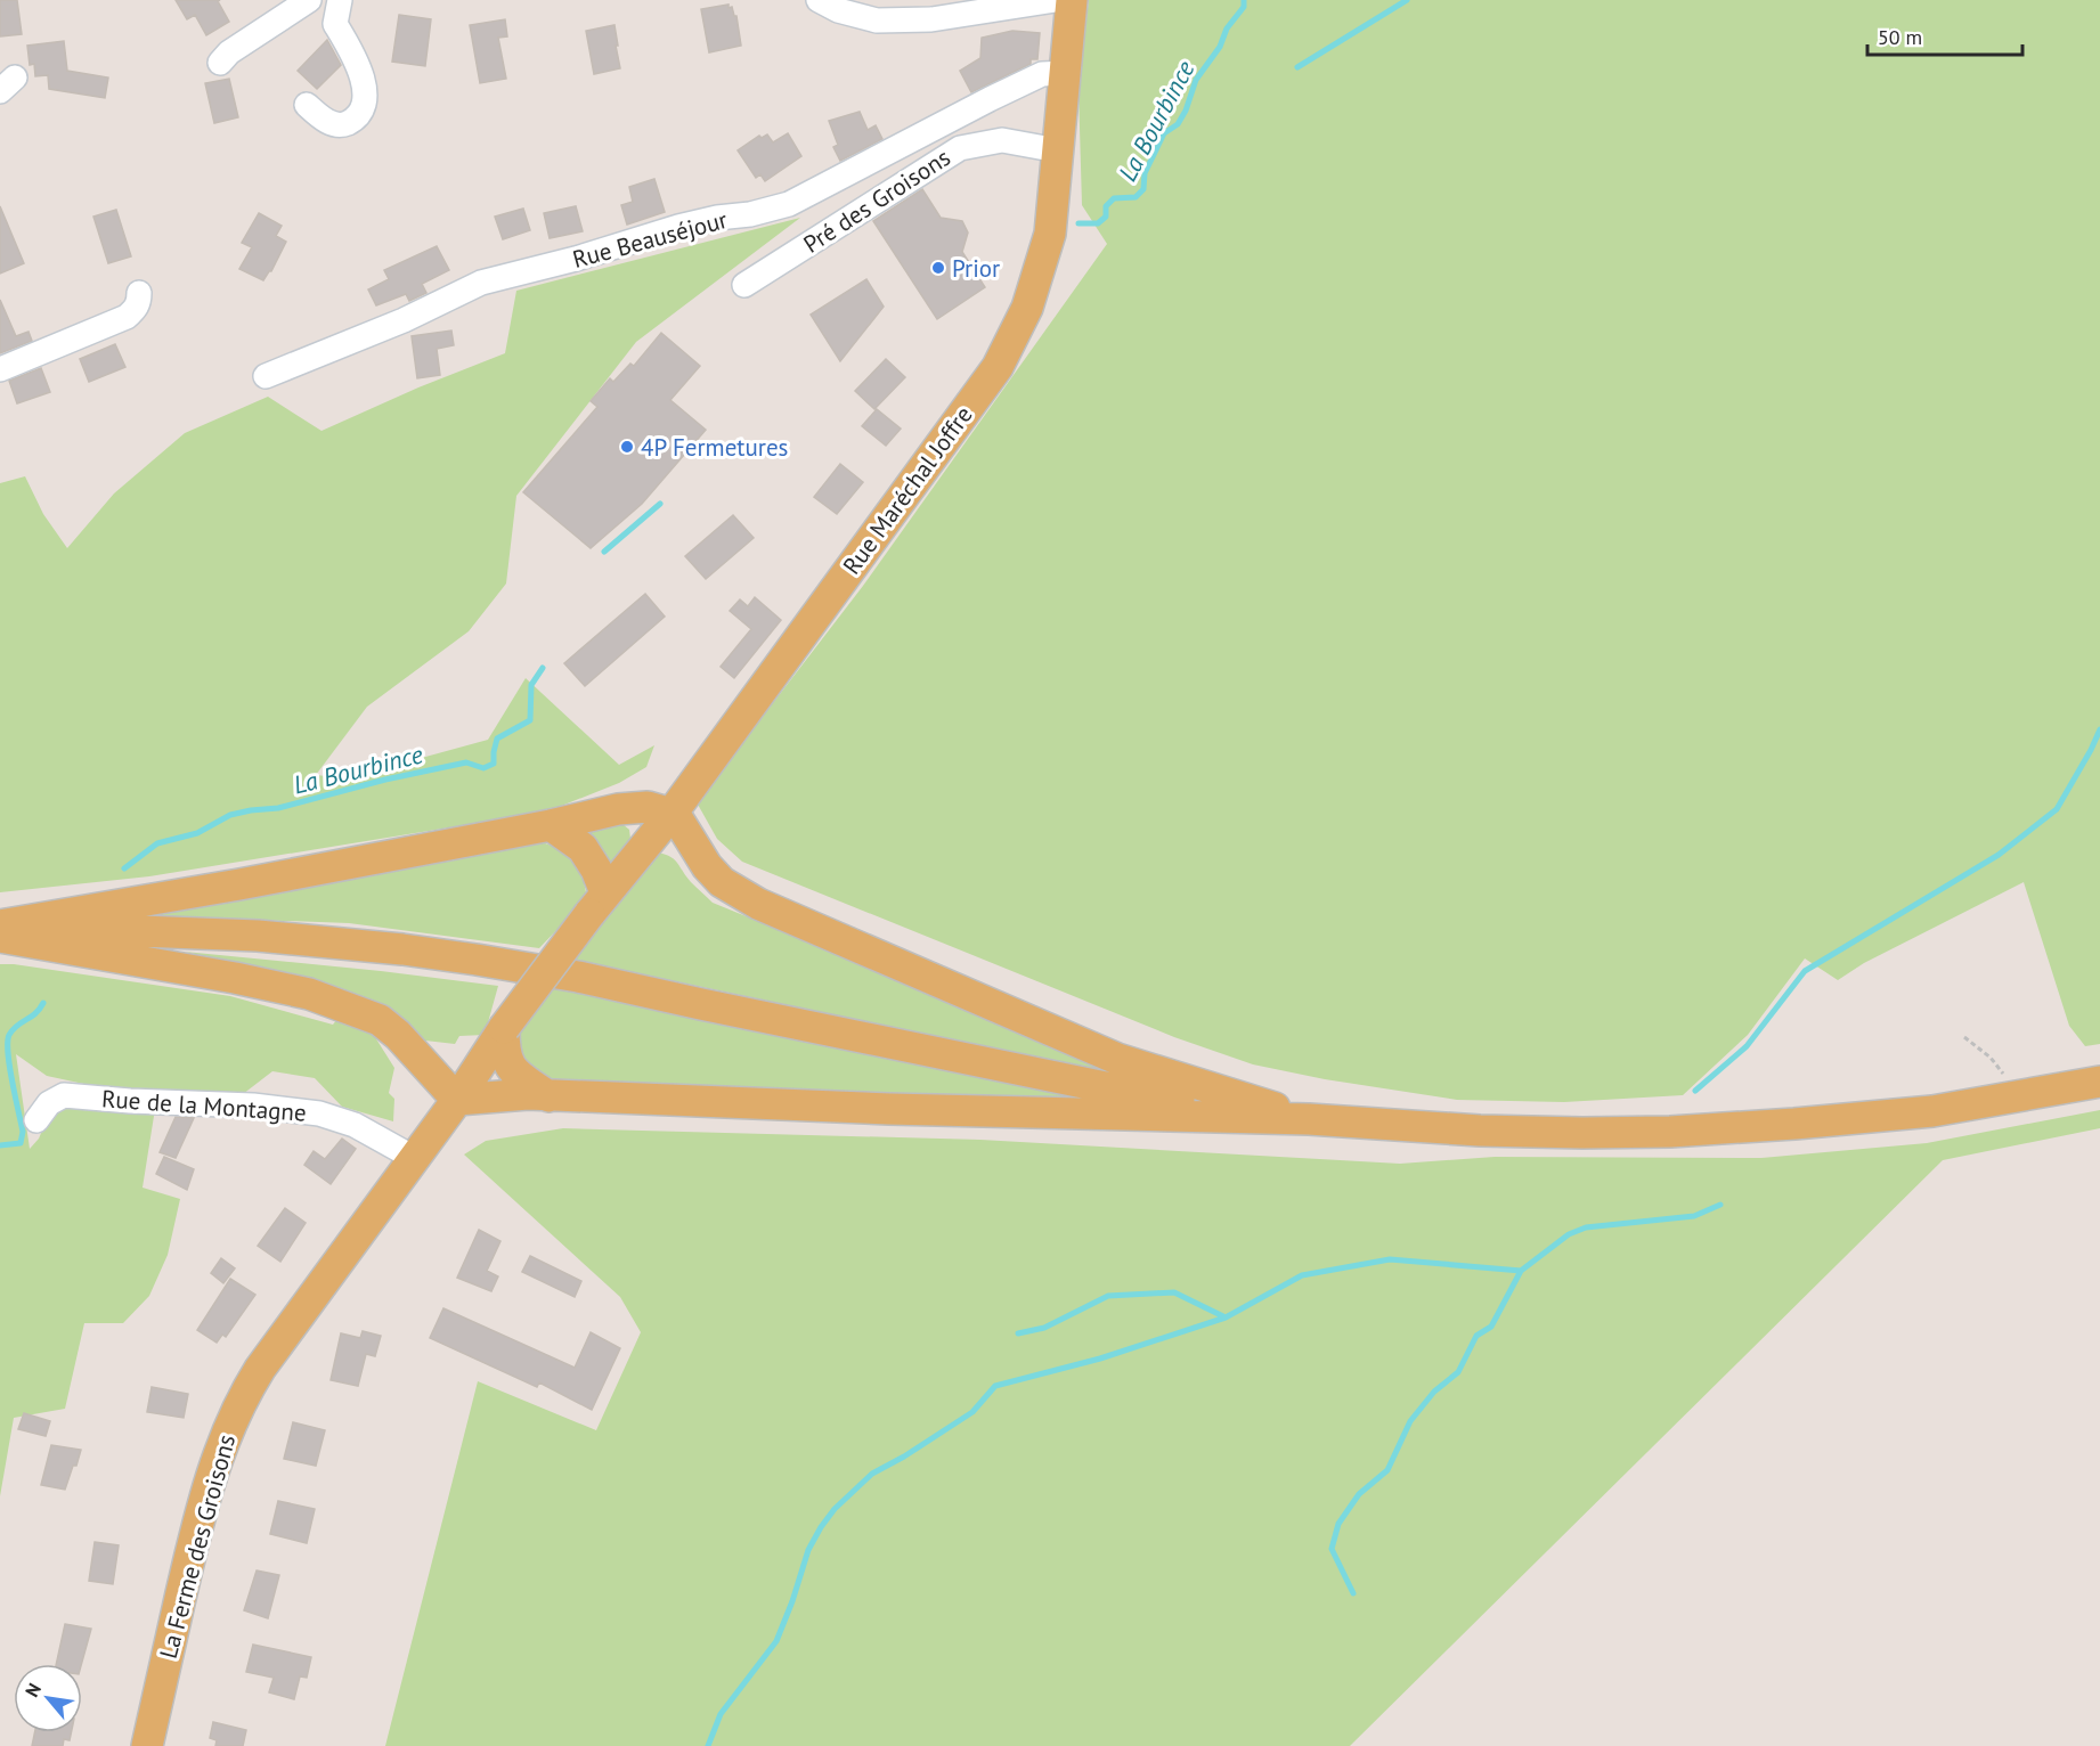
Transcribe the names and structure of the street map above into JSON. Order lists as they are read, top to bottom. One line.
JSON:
{"streets":{"main road":["Rue Maréchal Joffre","La Ferme des Groisons"],"street":["Pré des Groisons","Rue Beauséjour","Rue de la Montagne"]},"crossings":[["Pré des Groisons","Rue Maréchal Joffre"],["Rue Beauséjour","Rue Maréchal Joffre"],["Rue Maréchal Joffre","La Ferme des Groisons"],["Rue de la Montagne","La Ferme des Groisons"]],"water":["La Bourbince"],"places":["Prior","4P Fermetures"],"scale_bar":"50 m","north":"top left"}
